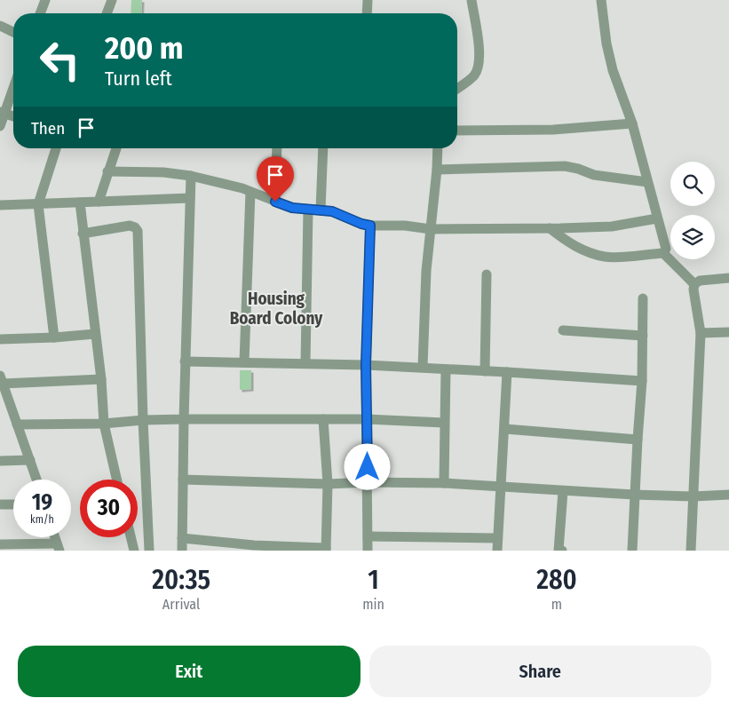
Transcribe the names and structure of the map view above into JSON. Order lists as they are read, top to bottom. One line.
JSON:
{"districts":["Housing Board Colony"],"page":{"turn":["200 m","Turn left"],"then":"Then","speed":"19 km/h","limit":"30","eta":["20:35","Arrival","1","min","280","m"],"buttons":["Exit","Share"]}}
